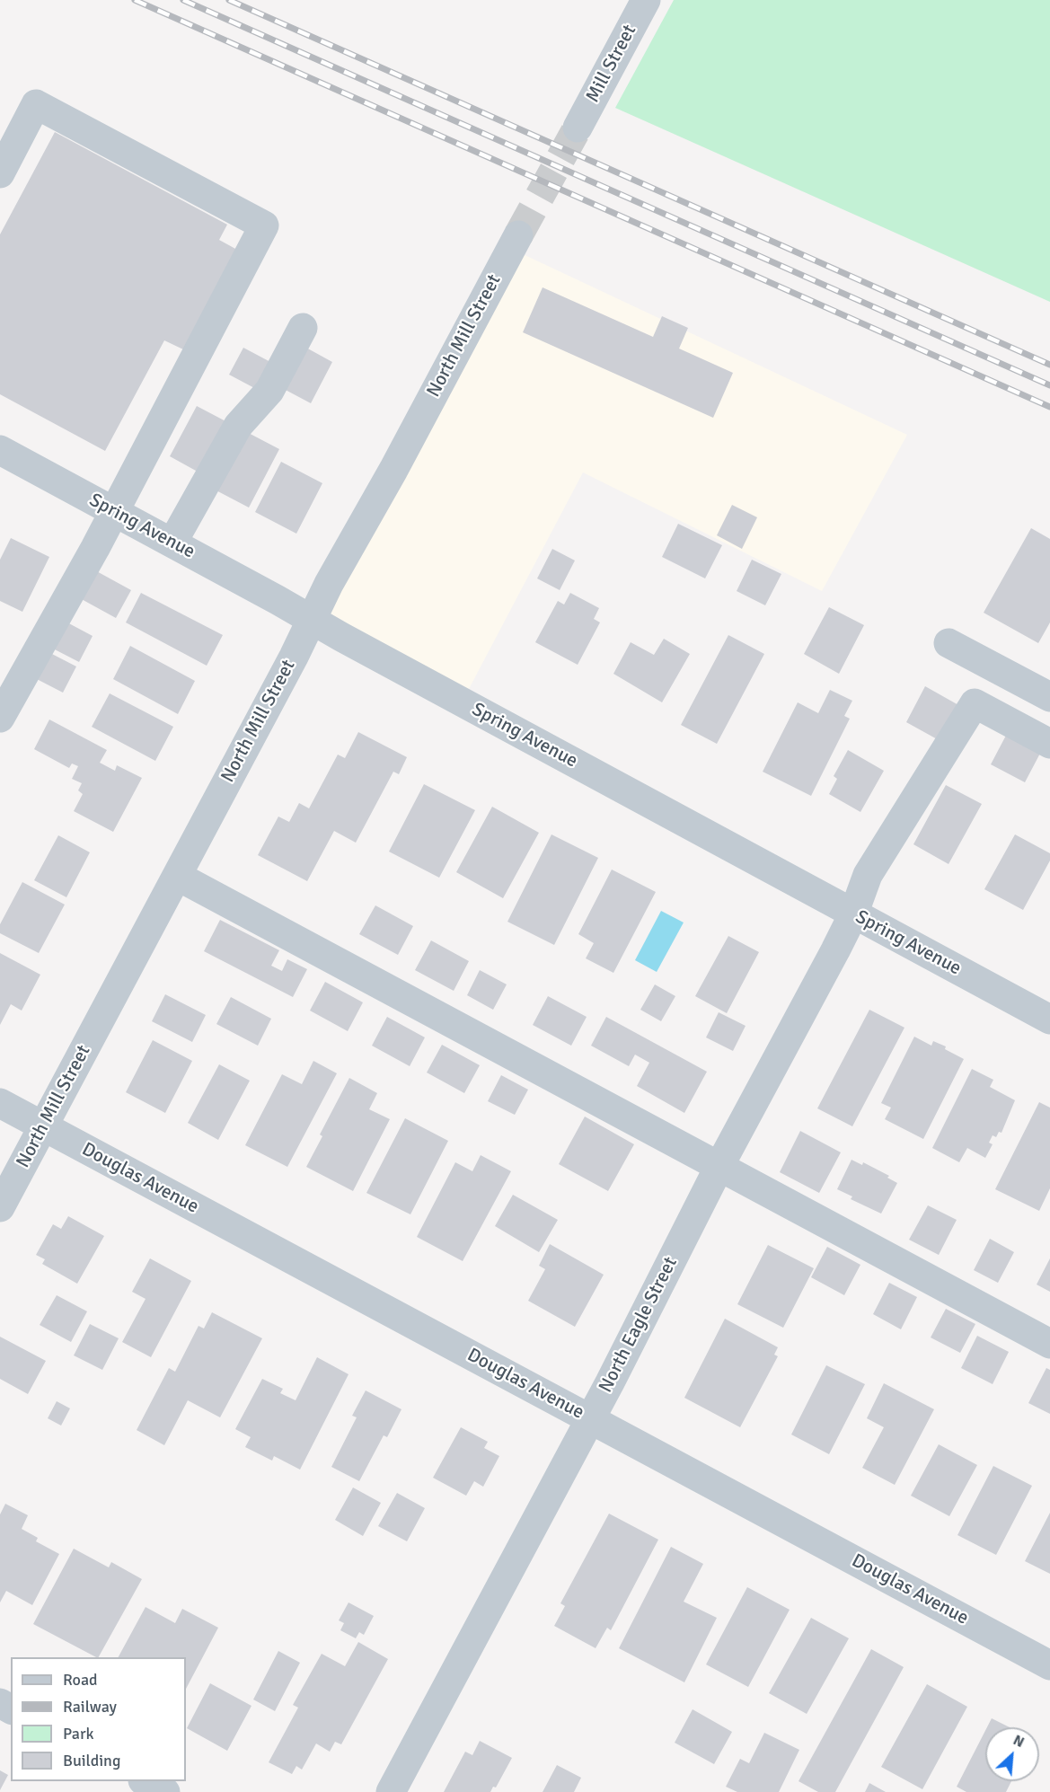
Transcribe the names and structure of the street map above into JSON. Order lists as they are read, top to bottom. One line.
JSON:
{"streets":{"street":["Mill Street","North Mill Street","Spring Avenue","Douglas Avenue","North Eagle Street"]},"crossings":[["North Mill Street","Spring Avenue"],["North Mill Street","Douglas Avenue"],["Spring Avenue","North Eagle Street"],["Douglas Avenue","North Eagle Street"]],"legend":["Road","Railway","Park","Building"],"north":"top right"}
